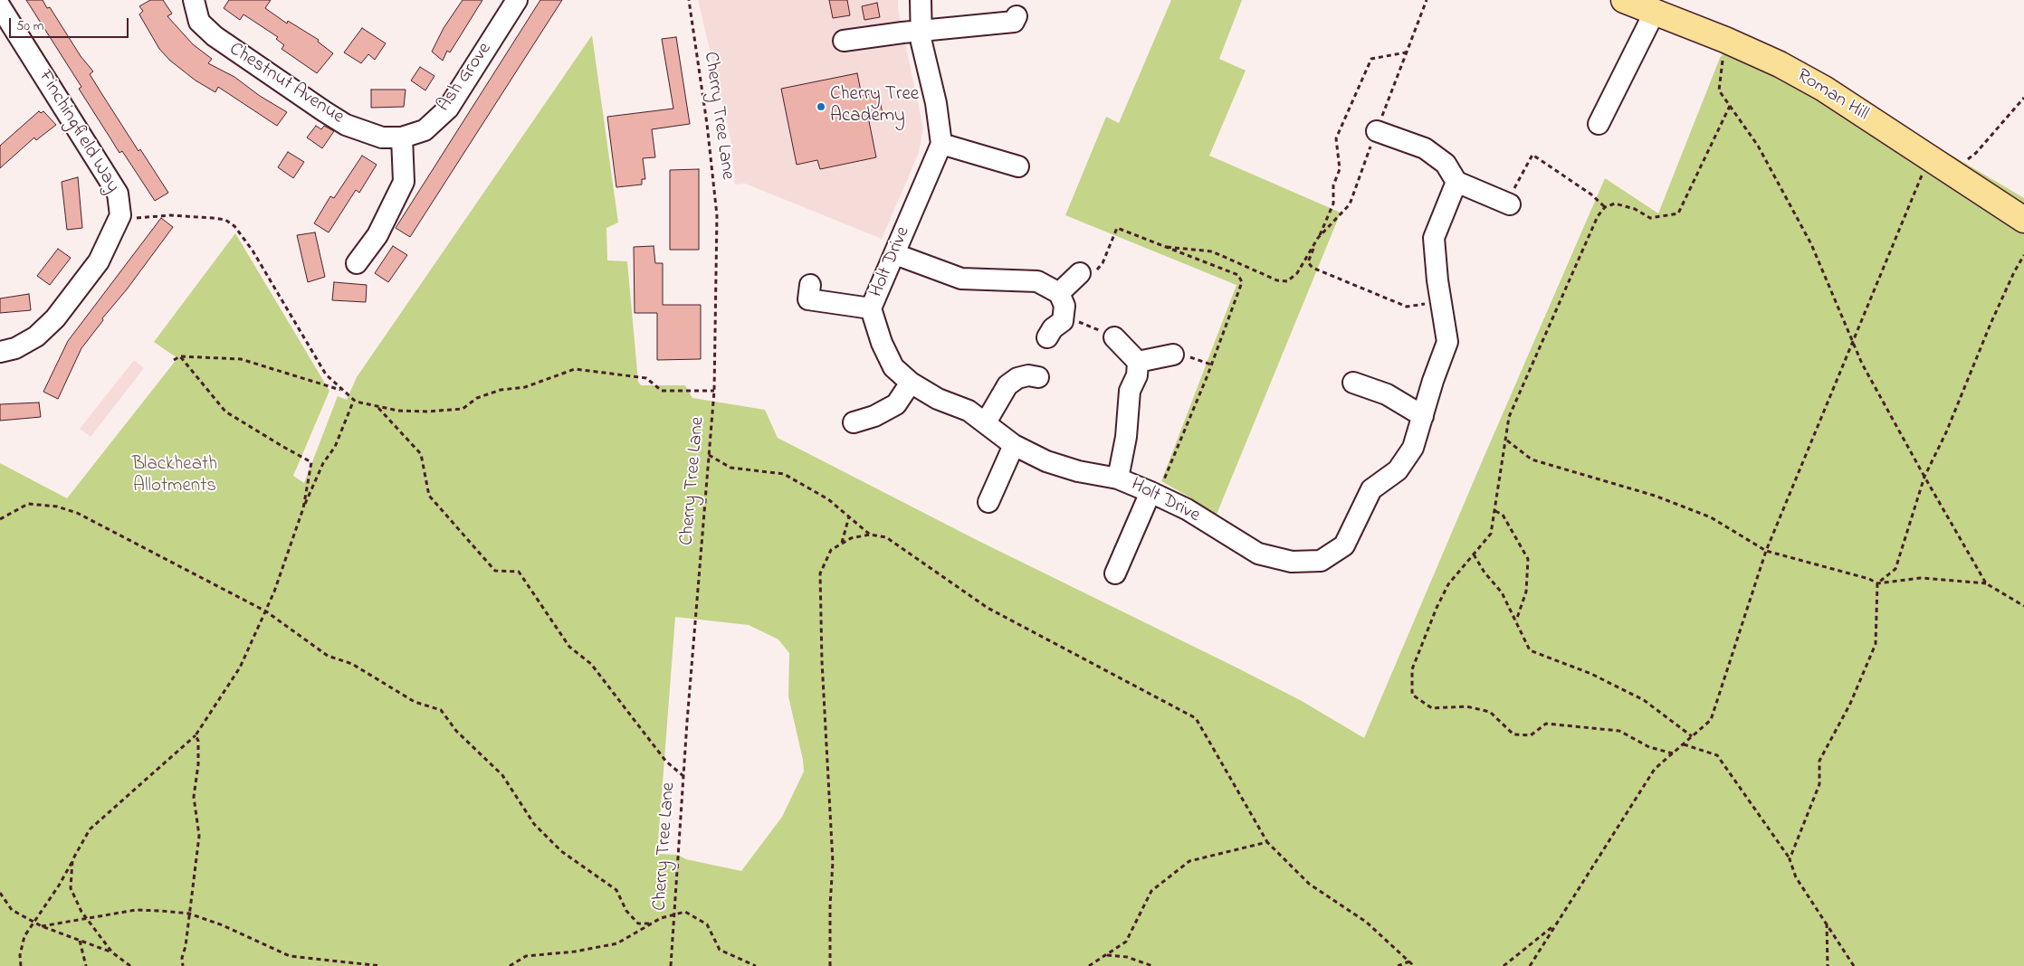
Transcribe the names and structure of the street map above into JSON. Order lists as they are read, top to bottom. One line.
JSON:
{"streets":{"main road":["Roman Hill"],"street":["Ash Grove","Chestnut Avenue","Finchingfield Way","Holt Drive"],"path":["Cherry Tree Lane"]},"crossings":[["Ash Grove","Chestnut Avenue"]],"parks":["Blackheath Allotments"],"places":["Cherry Tree Academy"],"scale_bar":"50 m"}
